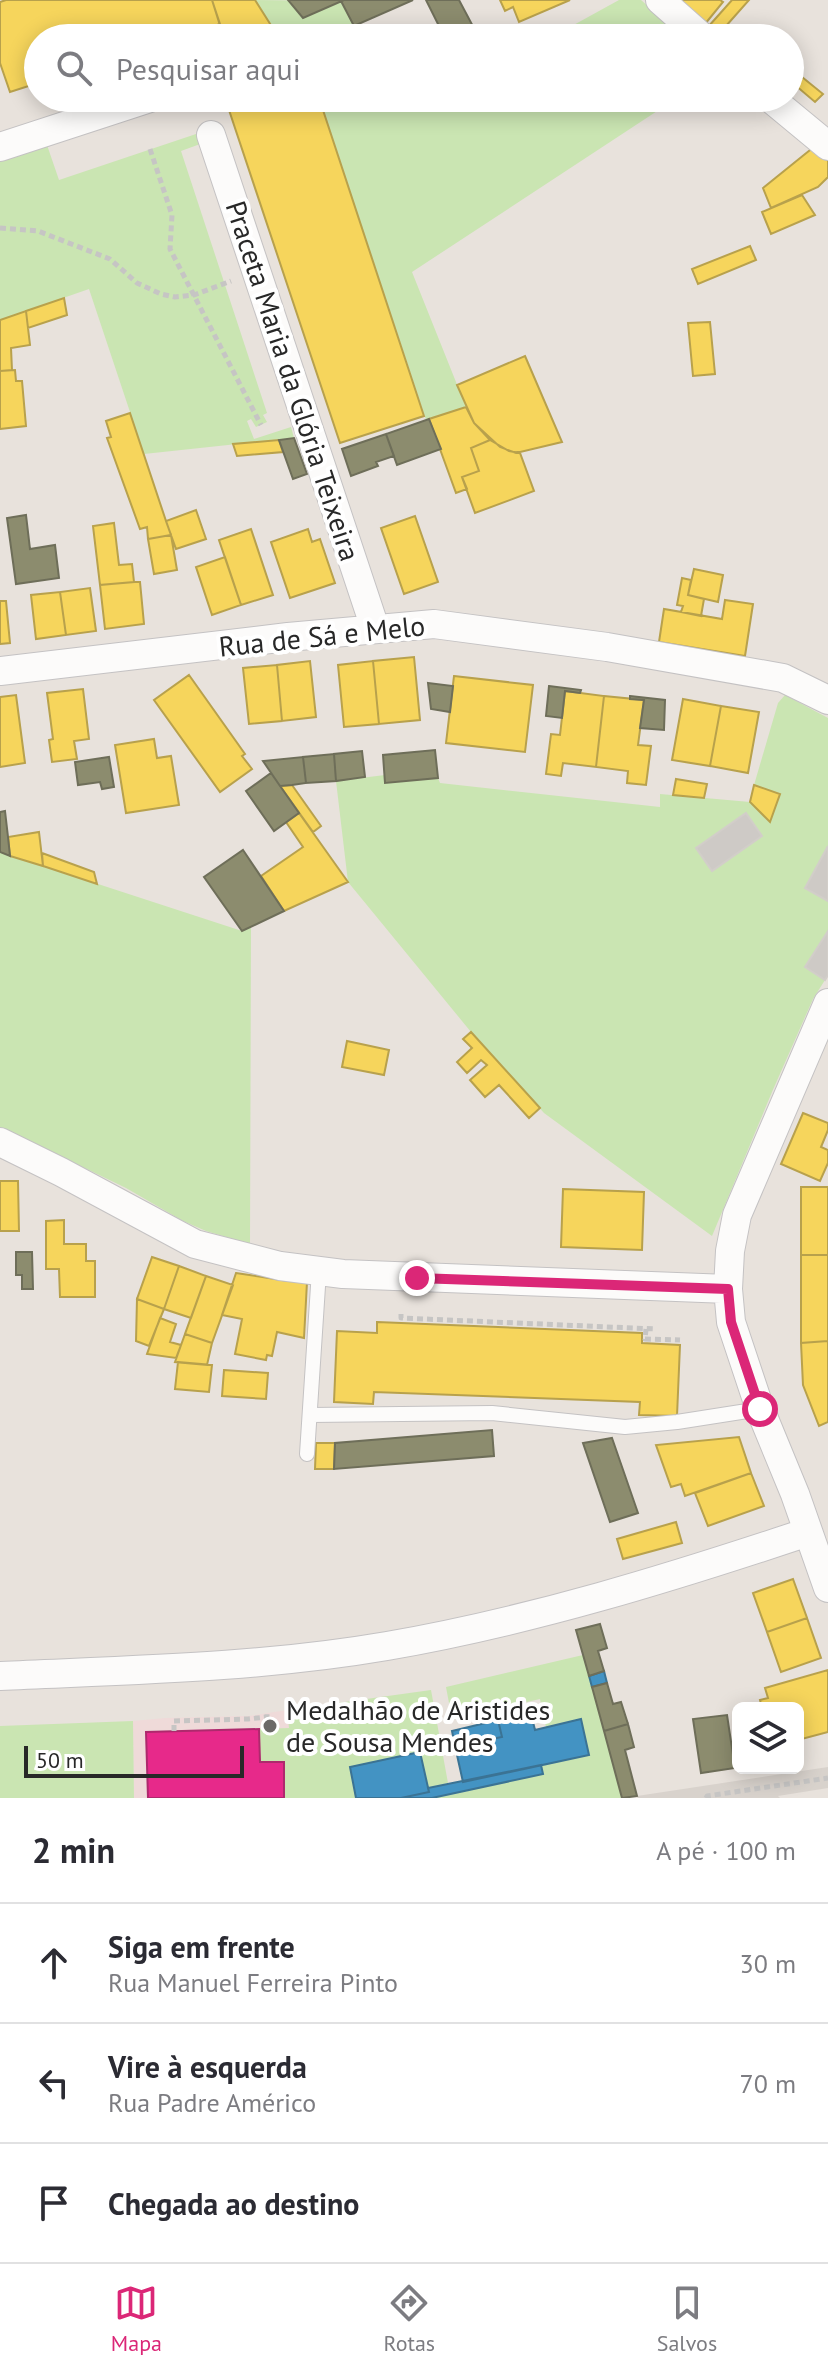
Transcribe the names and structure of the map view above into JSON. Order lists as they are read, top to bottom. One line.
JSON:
{"streets":{"street":["Praceta Maria da Glória Teixeira","Rua de Sá e Melo"]},"crossings":[["Praceta Maria da Glória Teixeira","Rua de Sá e Melo"]],"places":["Medalhão de Aristides de Sousa Mendes"],"scale_bar":"50 m","page":{"search":"Pesquisar aqui","scale":"50 m","heading":["2 min","A pé · 100 m"],"list":[["Siga em frente","Rua Manuel Ferreira Pinto","30 m"],["Vire à esquerda","Rua Padre Américo","70 m"],"Chegada ao destino"],"nav":["Mapa","Rotas","Salvos"]}}
